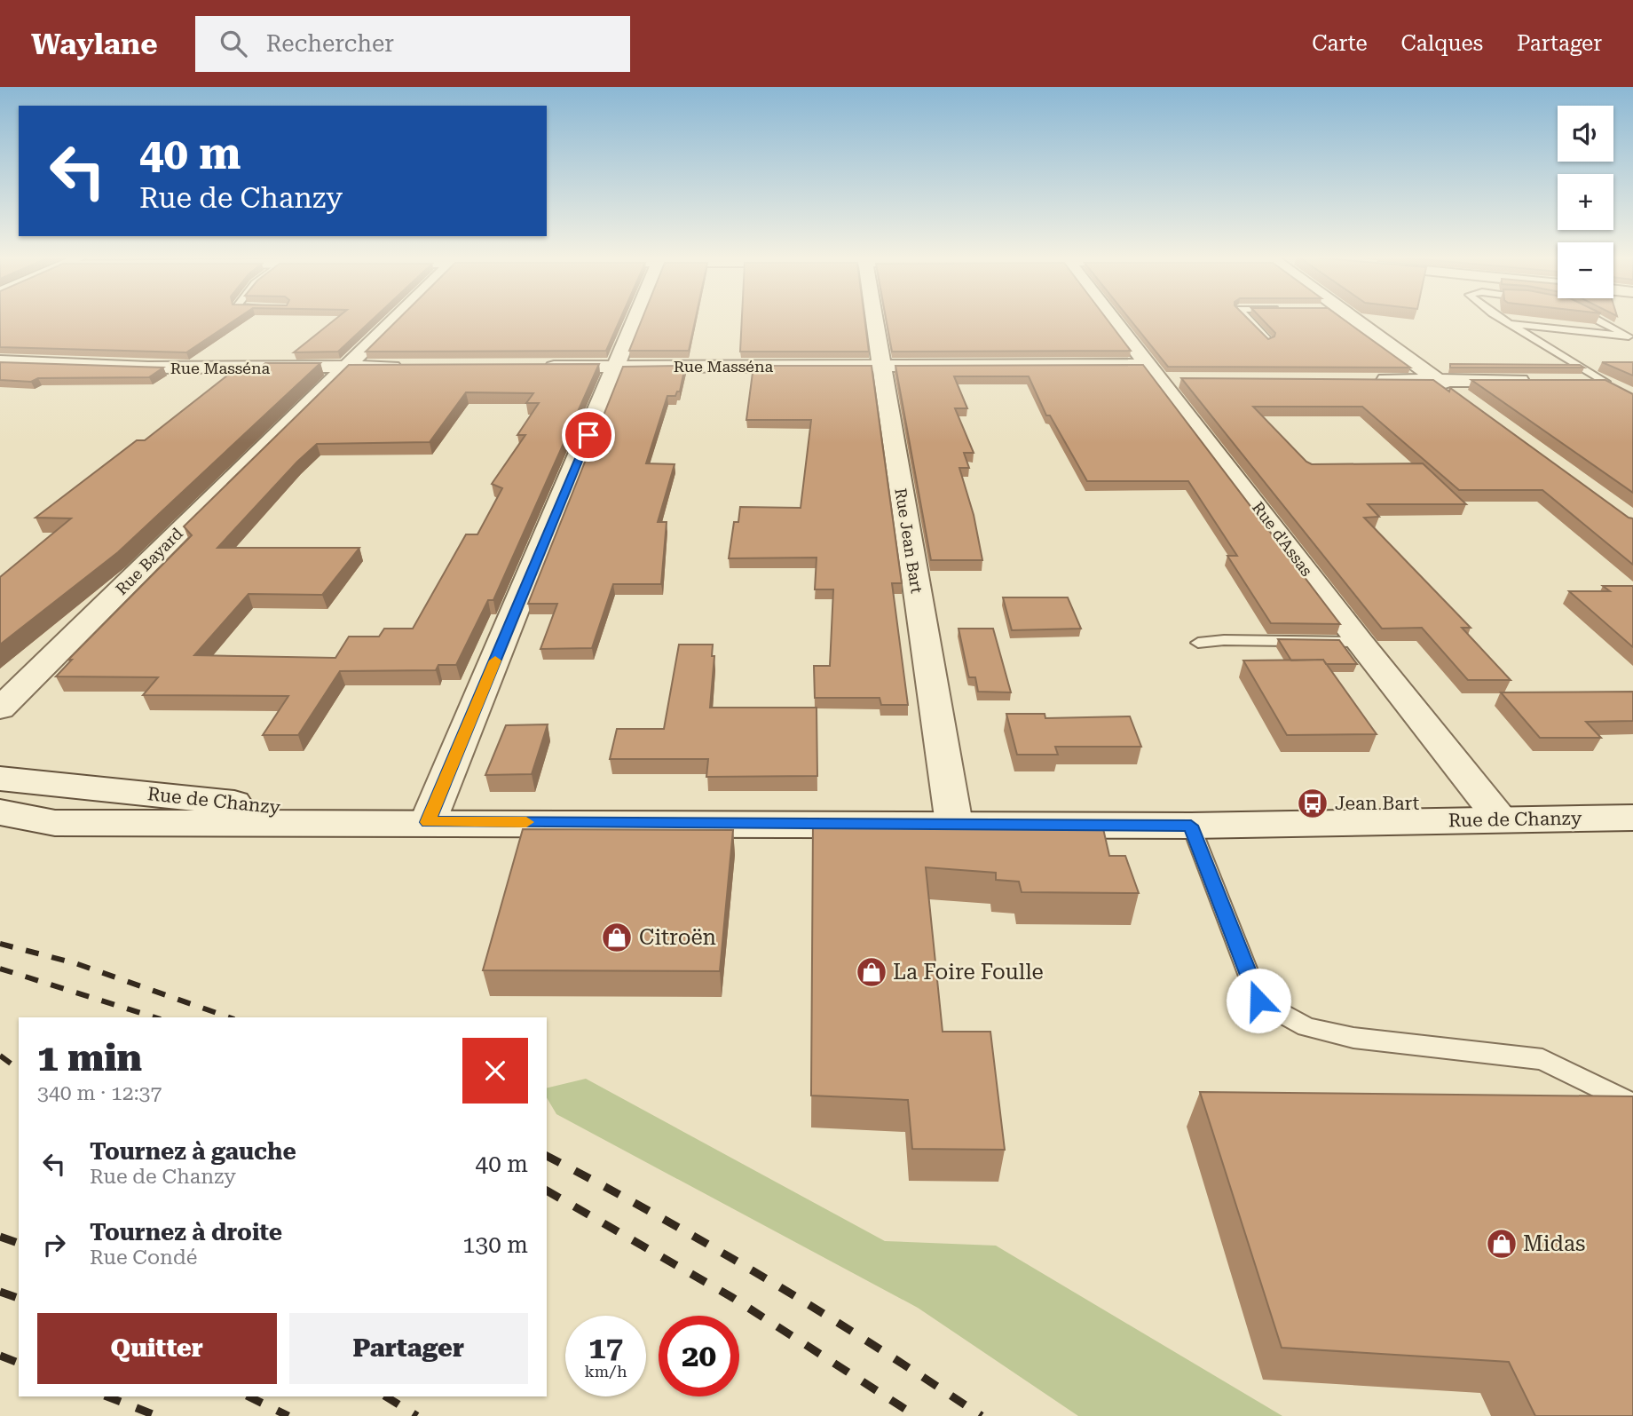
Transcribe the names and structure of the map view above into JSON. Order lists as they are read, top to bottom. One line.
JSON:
{"streets":{"street":["Rue Masséna","Rue d'Assas","Rue Jean Bart","Rue Bayard","Rue de Chanzy"]},"crossings":[["Rue Masséna","Rue d'Assas"],["Rue Masséna","Rue Jean Bart"],["Rue Masséna","Rue Bayard"],["Rue d'Assas","Rue de Chanzy"],["Rue Jean Bart","Rue de Chanzy"]],"places":{"bus stop":["Jean Bart"],"shop":["Citroën","La Foire Foulle","Midas"]},"page":{"header":"Waylane","search":"Rechercher","nav":["Carte","Calques","Partager"],"map_buttons":["+","−"],"turn":["40 m","Rue de Chanzy"],"heading":["1 min","340 m · 12:37"],"list":[{"name":"Tournez à gauche","note":"Rue de Chanzy","value":"40 m"},{"name":"Tournez à droite","note":"Rue Condé","value":"130 m"}],"buttons":["Quitter","Partager"],"speed":"17 km/h","limit":"20"}}
